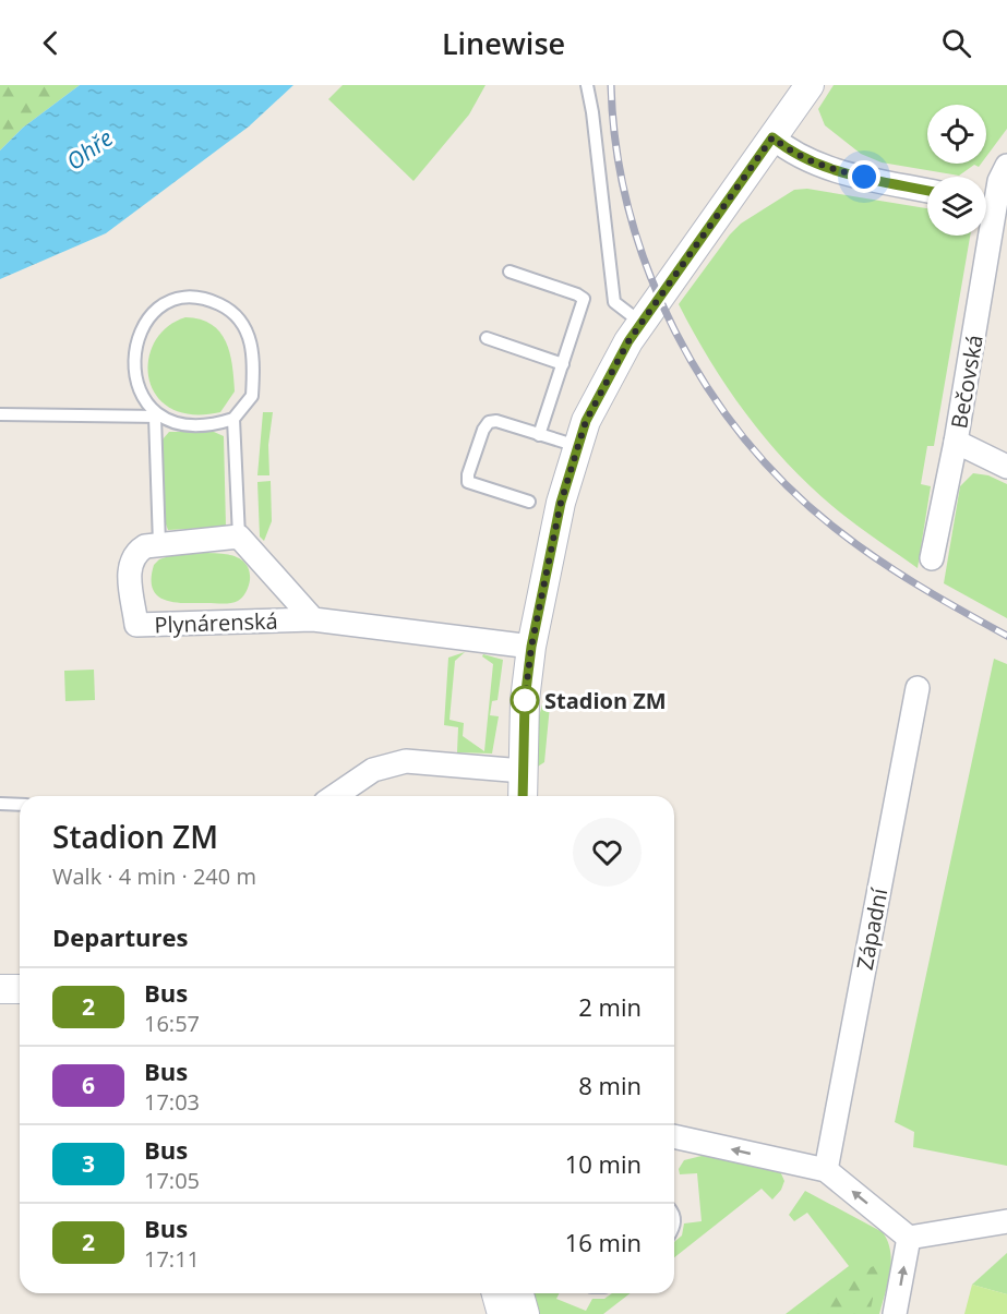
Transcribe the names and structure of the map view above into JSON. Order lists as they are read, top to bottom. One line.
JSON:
{"streets":{"street":["Bečovská","Plynárenská","Západní"]},"water":["Ohře"],"places":["Stadion ZM"],"lines":["bus line 2"],"page":{"header":"Linewise","heading":[["Stadion ZM","Walk · 4 min · 240 m"],"Departures"],"list":[{"mark":"2","name":"Bus","note":"16:57","value":"2 min"},{"mark":"6","name":"Bus","note":"17:03","value":"8 min"},{"mark":"3","name":"Bus","note":"17:05","value":"10 min"},{"mark":"2","name":"Bus","note":"17:11","value":"16 min"}]}}
